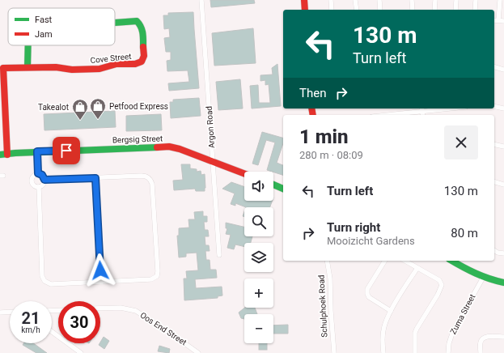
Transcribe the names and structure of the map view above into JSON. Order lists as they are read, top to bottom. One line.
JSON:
{"streets":{"street":["Cove Street","Argon Road","Bergsig Street","Schulphoek Road","Zuma Street","Oos End Street"]},"crossings":[["Cove Street","Bergsig Street"],["Argon Road","Bergsig Street"]],"places":{"shop":["Petfood Express","Takealot"]},"legend":["Fast","Jam"],"page":{"turn":["130 m","Turn left"],"then":"Then","heading":["1 min","280 m · 08:09"],"list":[{"name":"Turn left","value":"130 m"},{"name":"Turn right","note":"Mooizicht Gardens","value":"80 m"}],"map_buttons":["+","−"],"speed":"21 km/h","limit":"30"}}
